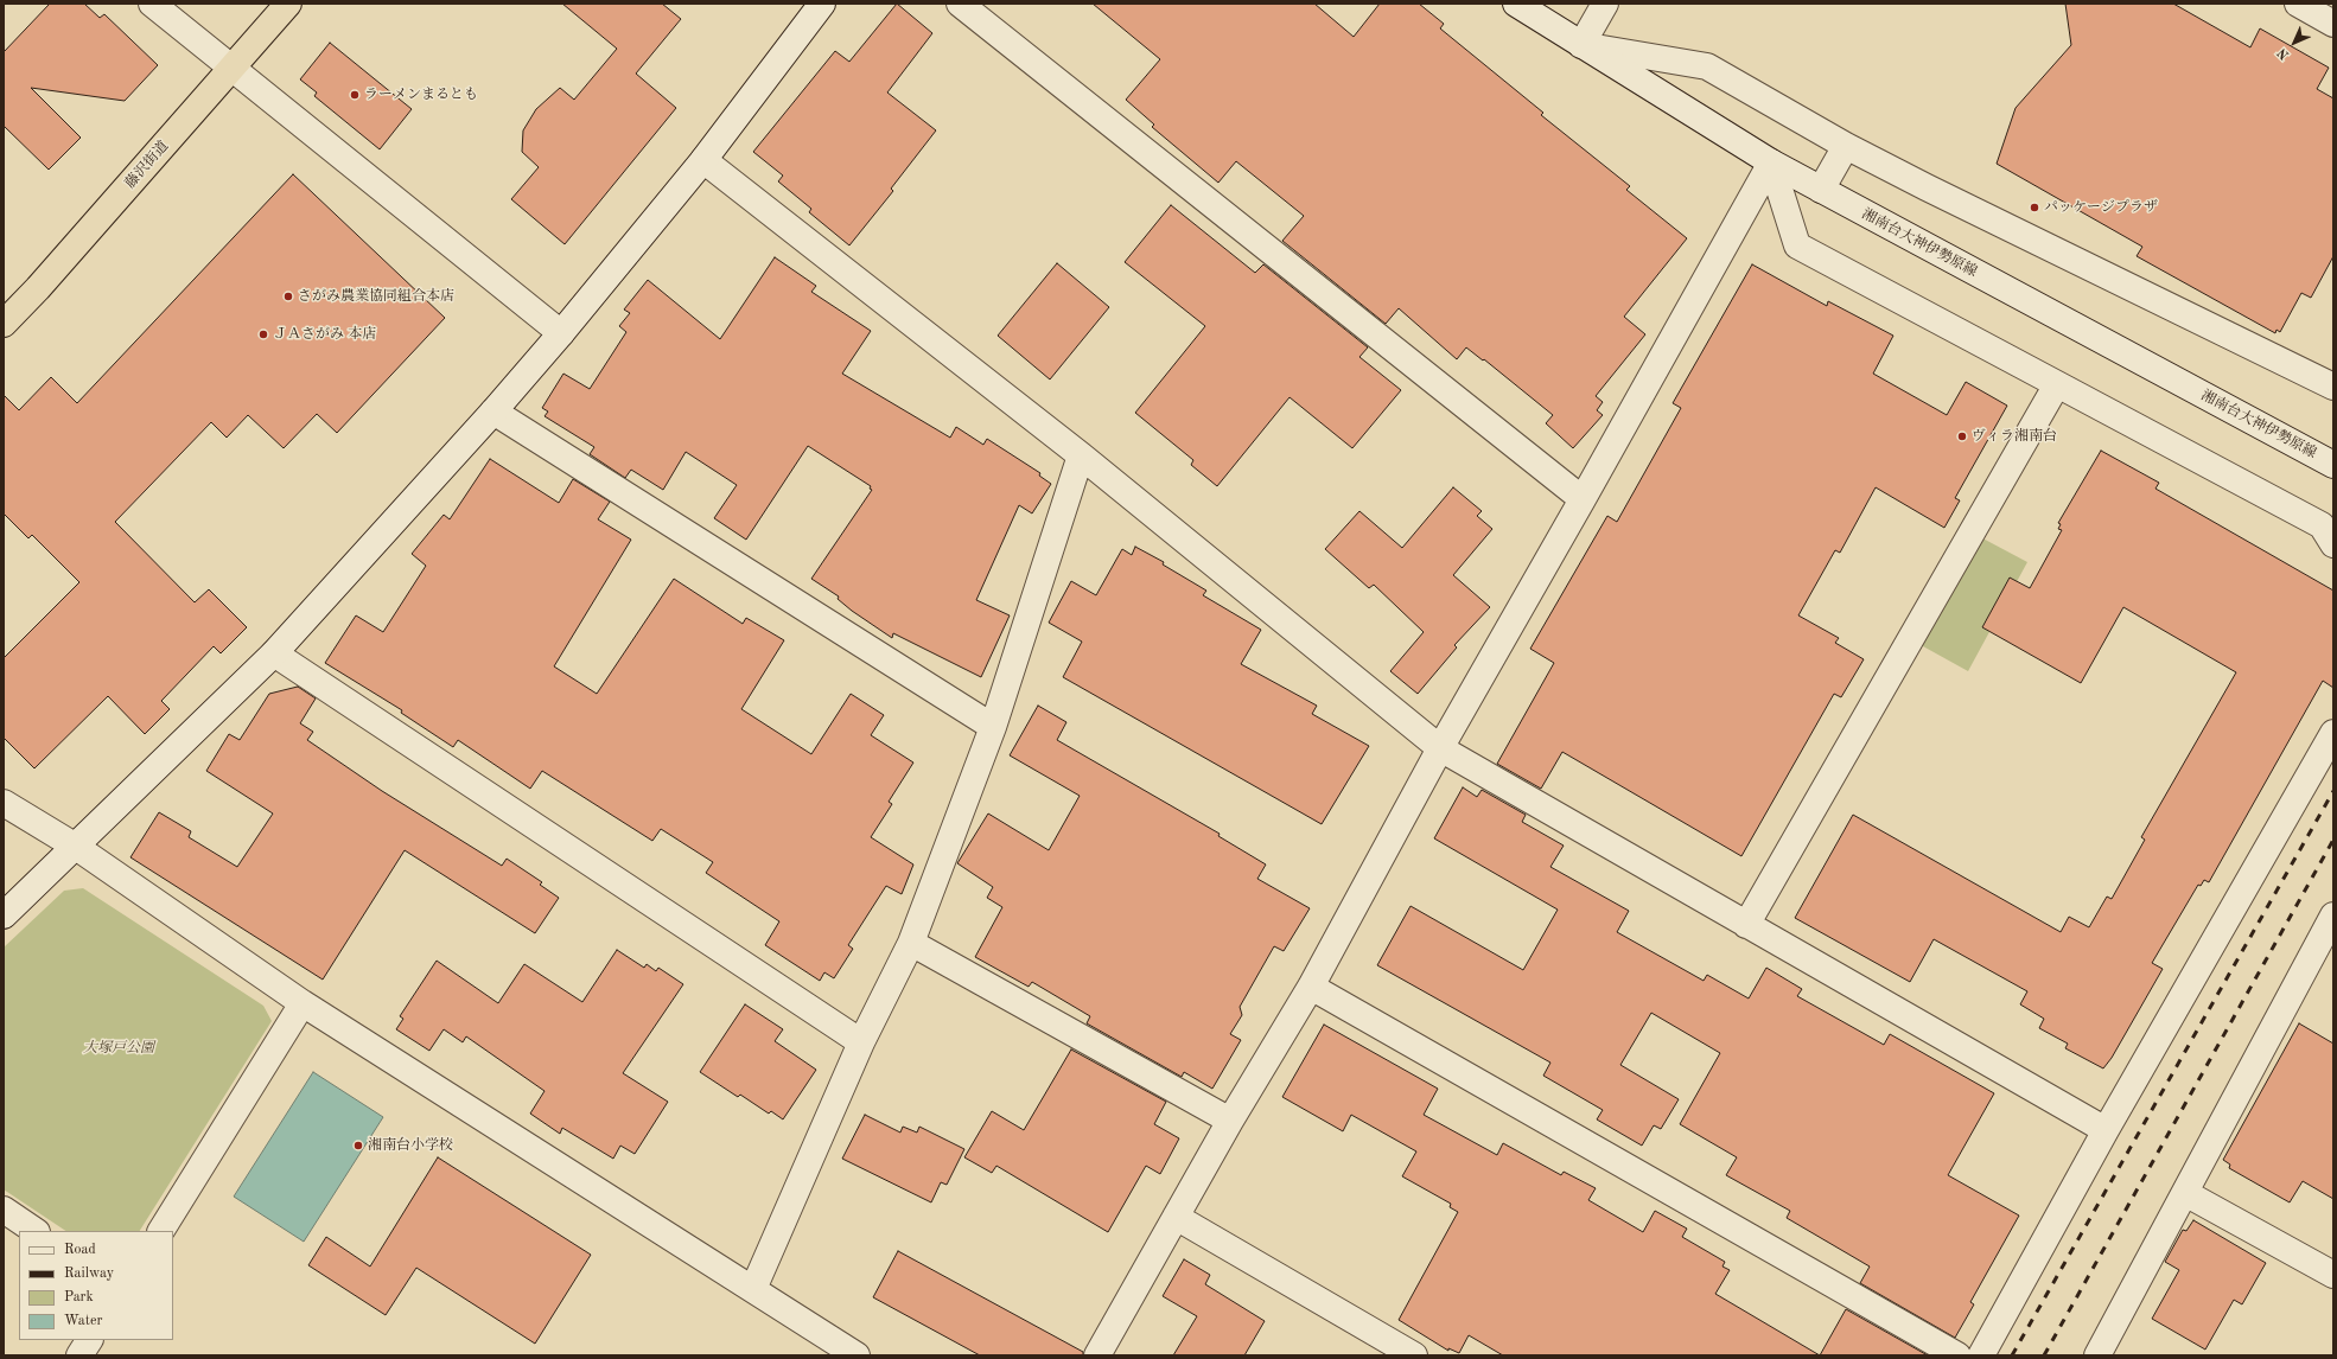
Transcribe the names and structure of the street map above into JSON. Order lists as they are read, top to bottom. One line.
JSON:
{"streets":{"highway":["藤沢街道"],"street":["湘南台大神伊勢原線"]},"parks":["大塚戸公園"],"places":["ラーメンまるとも","パッケージプラザ","さがみ農業協同組合本店","ＪＡさがみ 本店","ヴィラ湘南台","湘南台小学校"],"legend":["Road","Railway","Park","Water"],"north":"bottom left"}
